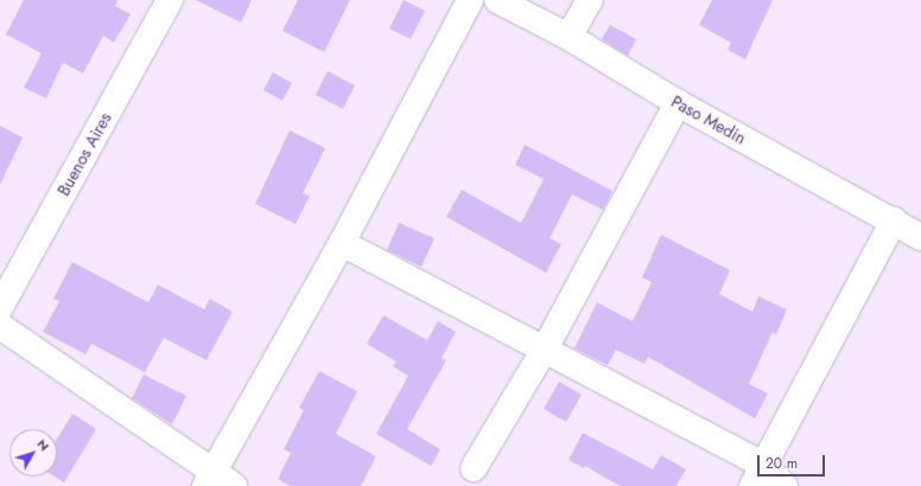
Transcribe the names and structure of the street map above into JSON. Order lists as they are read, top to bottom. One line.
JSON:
{"streets":{"street":["Paso Medin","Buenos Aires"]},"scale_bar":"20 m","north":"top right"}
